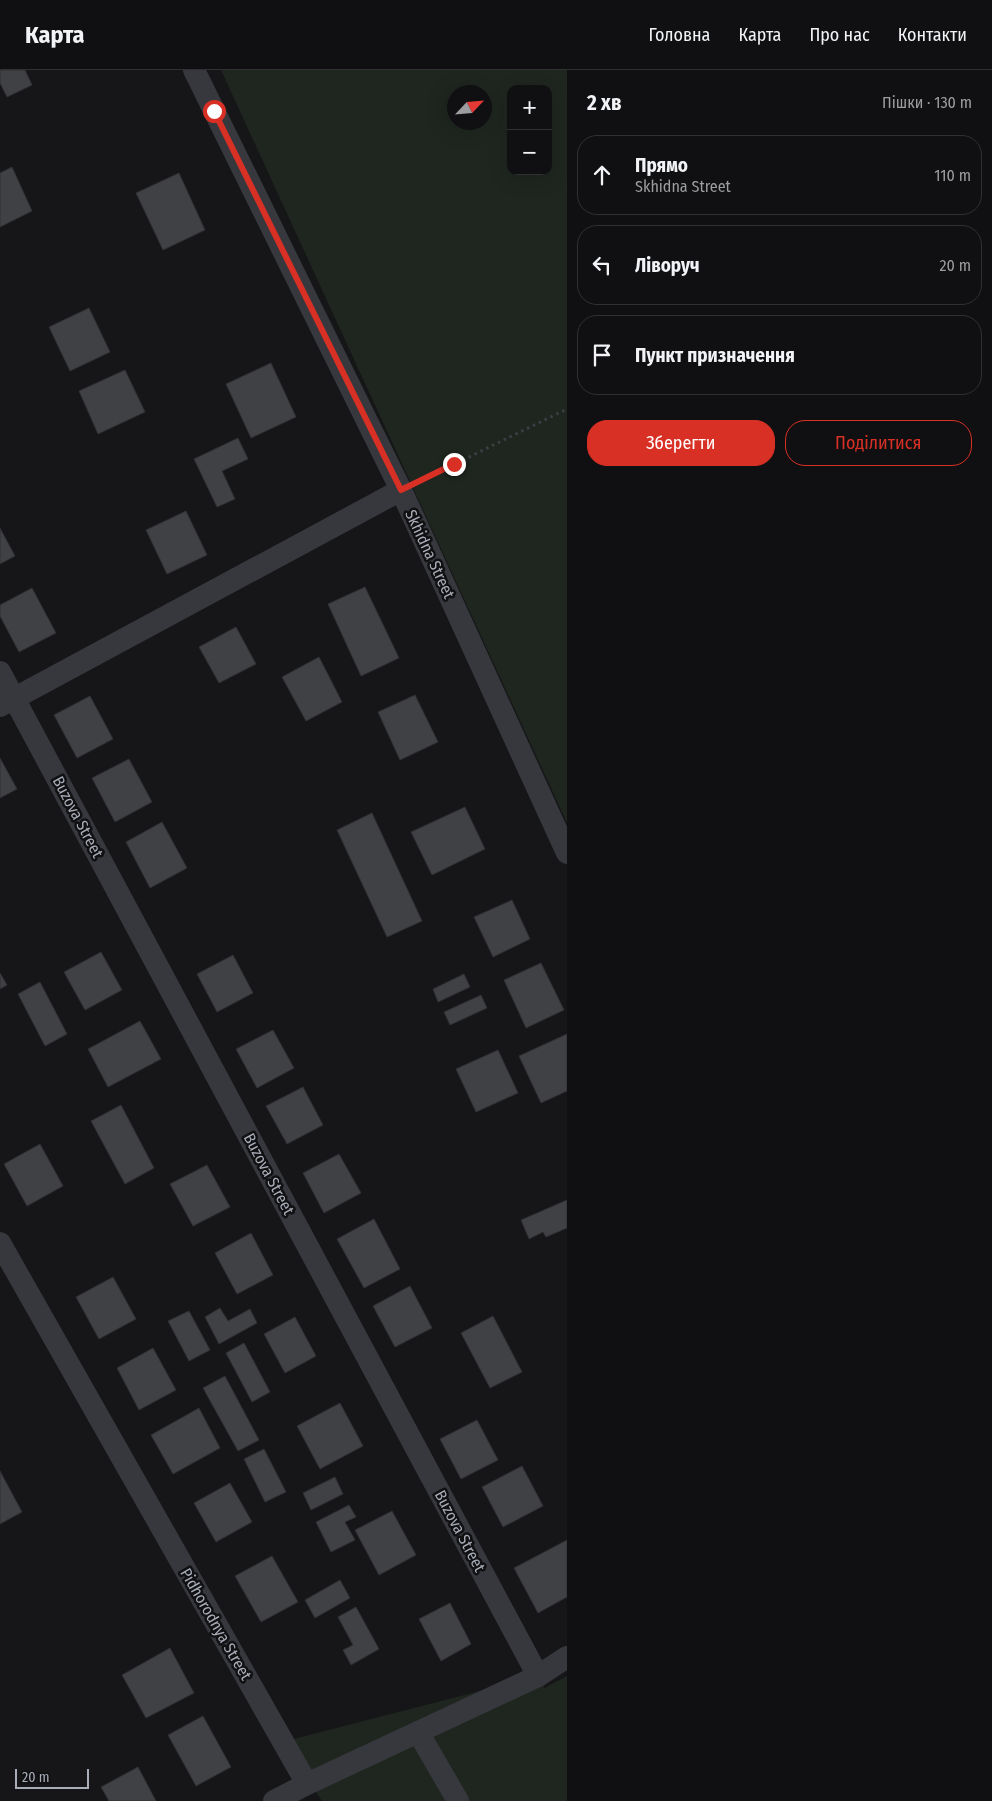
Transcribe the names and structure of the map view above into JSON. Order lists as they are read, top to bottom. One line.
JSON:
{"streets":{"street":["Skhidna Street","Buzova Street","Pidhorodnya Street"]},"scale_bar":"20 m","north":"top right","page":{"header":"Карта","nav":["Головна","Карта","Про нас","Контакти"],"heading":["2 хв","Пішки · 130 m"],"map_buttons":["+","−"],"list":[["Прямо","Skhidna Street","110 m"],["Ліворуч","20 m"],"Пункт призначення"],"buttons":["Зберегти","Поділитися"],"scale":"20 m"}}
